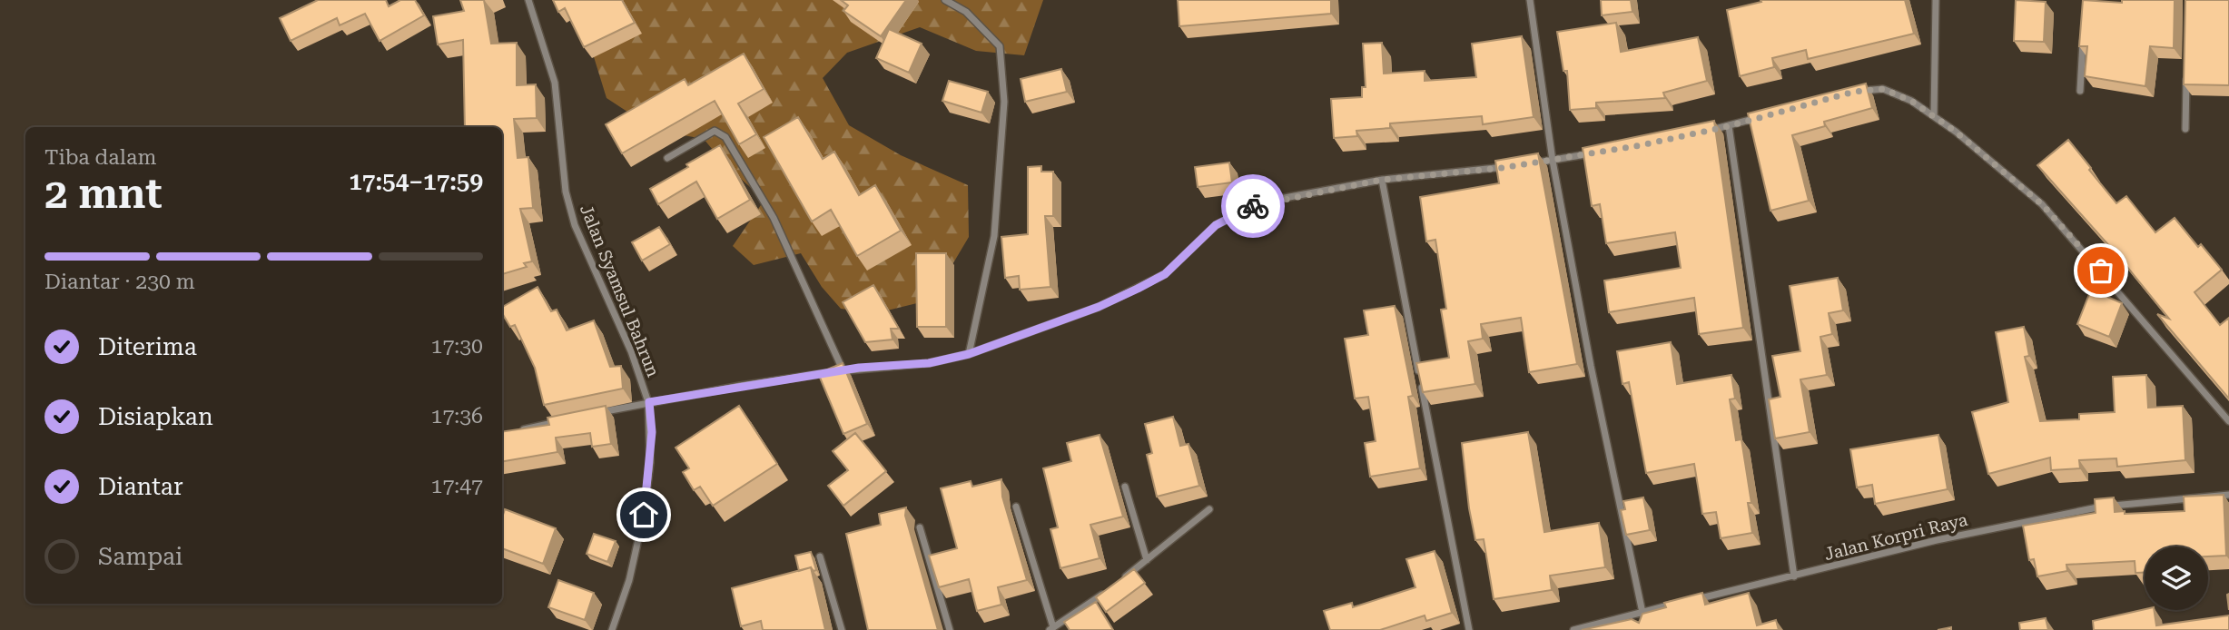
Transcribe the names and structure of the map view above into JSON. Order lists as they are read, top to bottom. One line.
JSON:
{"streets":{"street":["Jalan Syamsul Bahrun","Jalan Korpri Raya"]},"page":{"heading":["2 mnt","Tiba dalam","17:54–17:59"],"bar":"Diantar · 230 m","list":[["Diterima","17:30"],["Disiapkan","17:36"],["Diantar","17:47"],"Sampai"]}}
